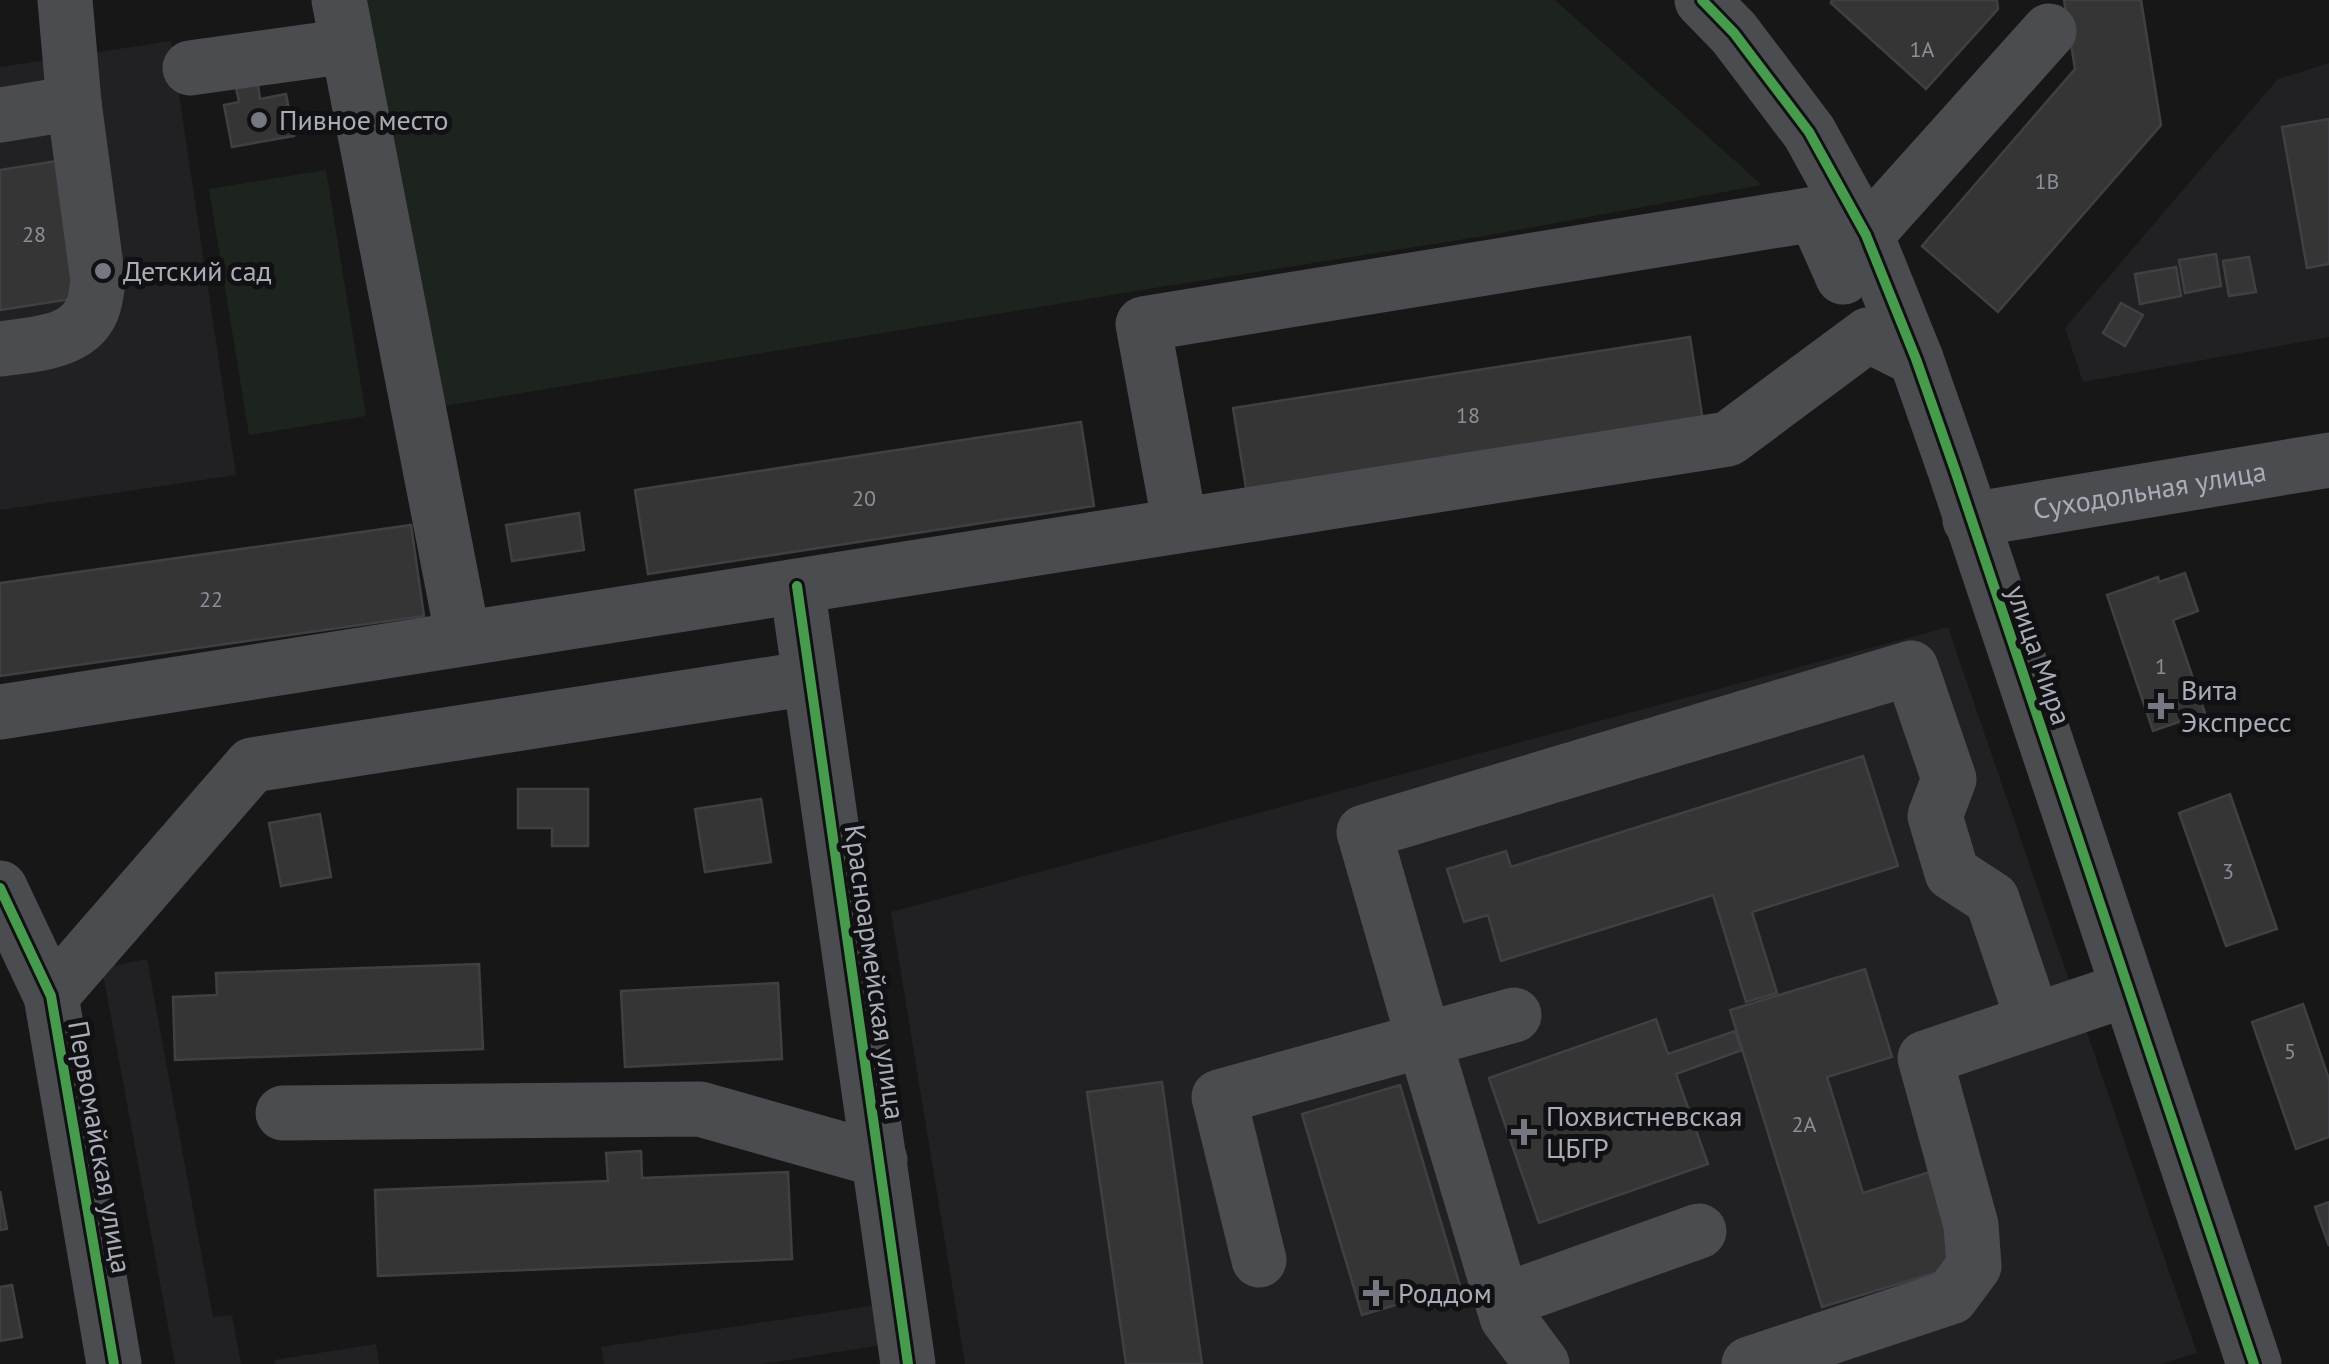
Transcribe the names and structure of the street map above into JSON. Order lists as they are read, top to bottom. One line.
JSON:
{"streets":{"street":["Суходольная улица","улица Мира","Красноармейская улица","Первомайская улица"]},"crossings":[["Суходольная улица","улица Мира"]],"places":{"other":["Пивное место","Детский сад"],"health":["Вита Экспресс","Похвистневская ЦБГР","Роддом"]},"house_numbers":["1А","1В","28","18","20","22","1","3","5","2А"]}
